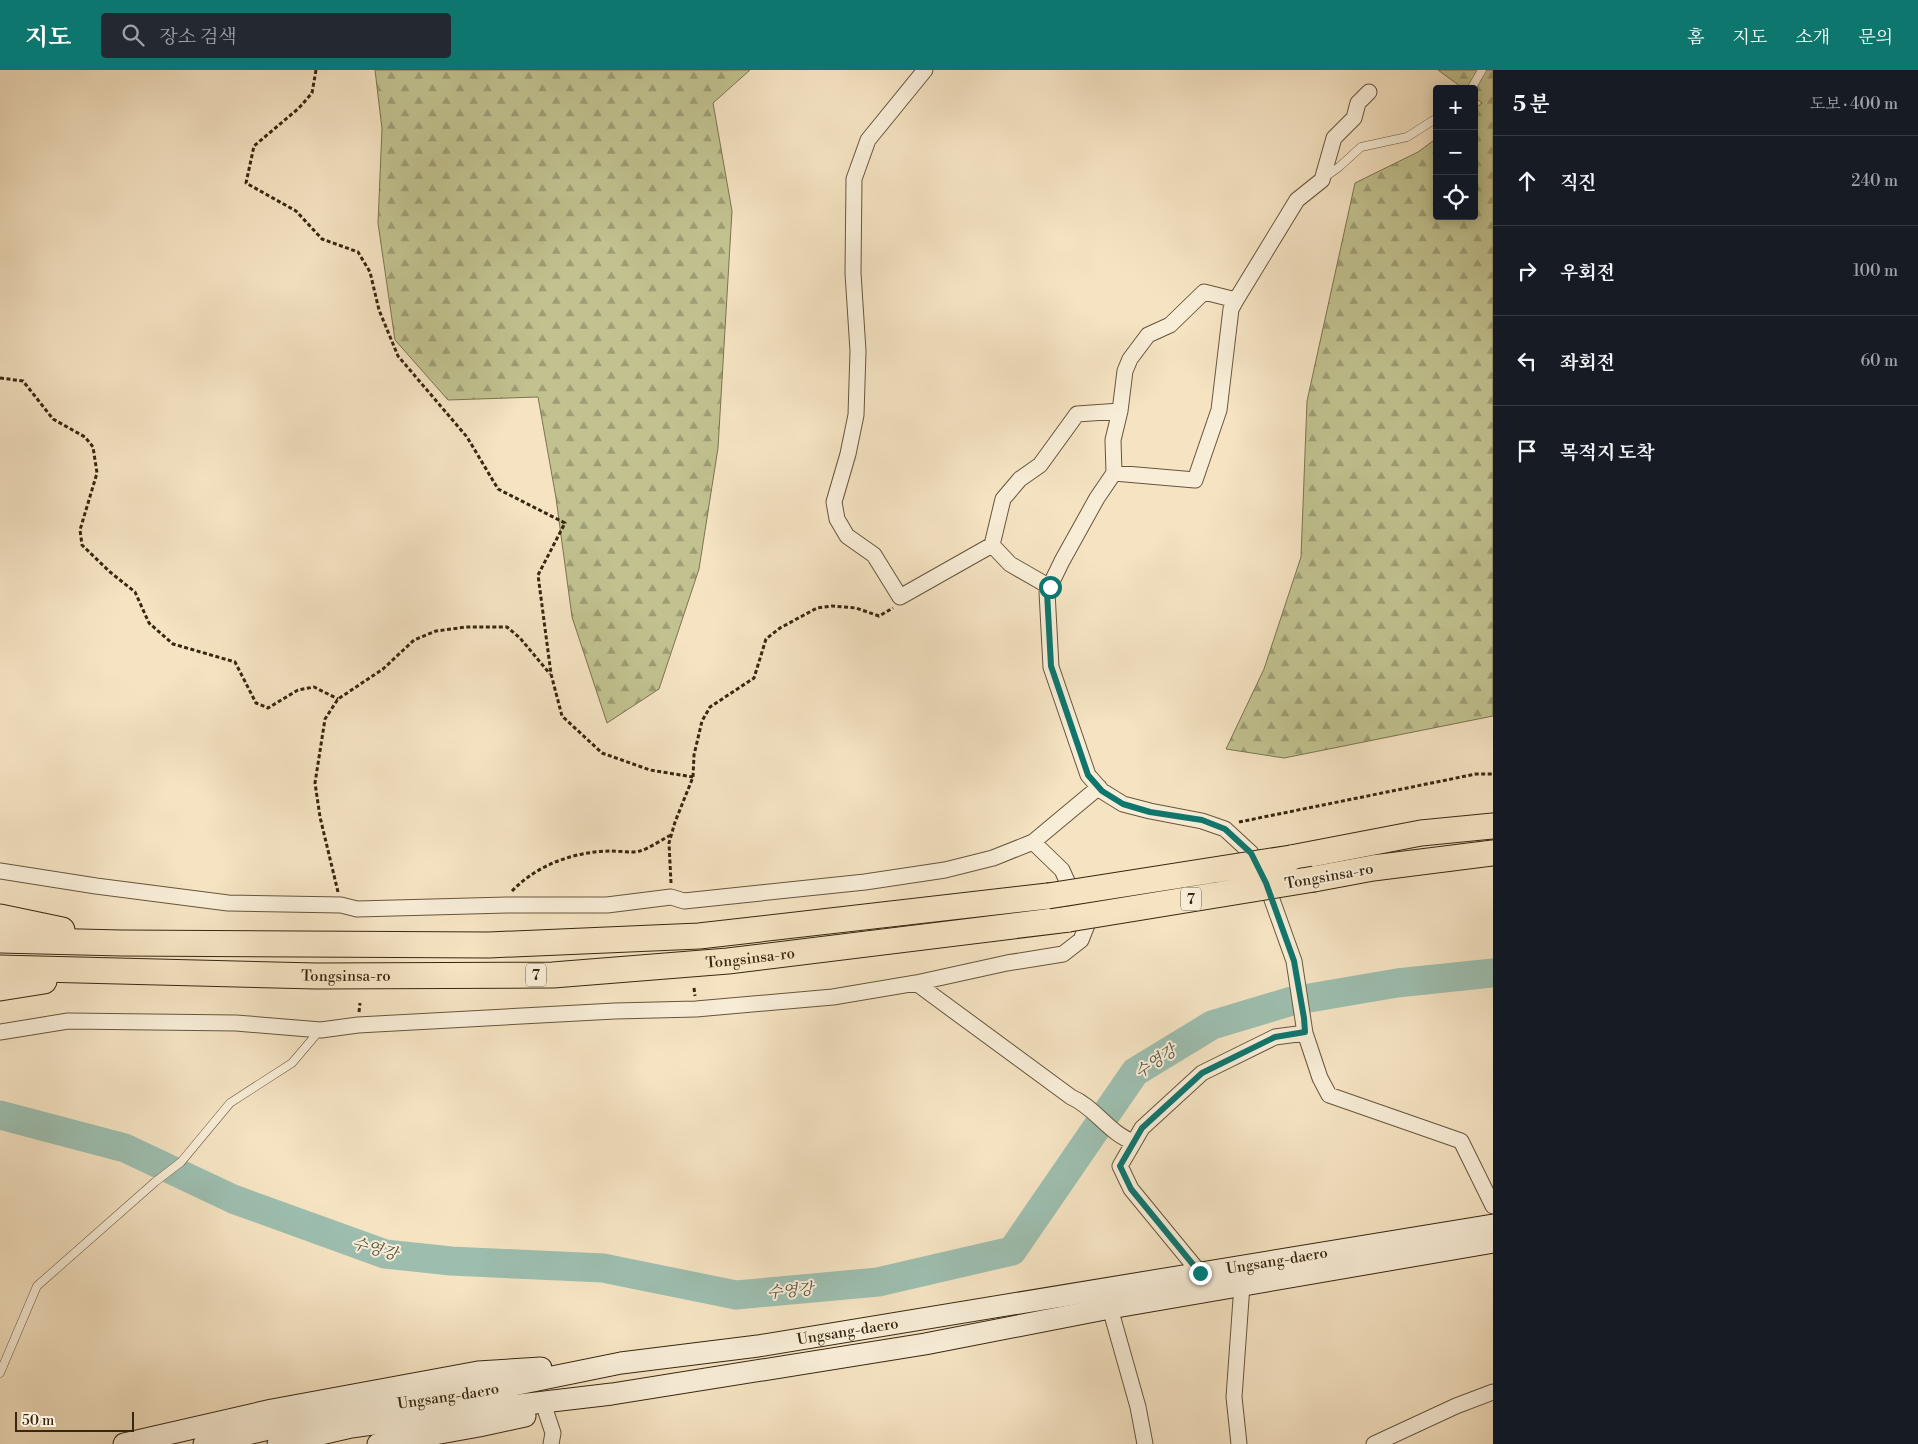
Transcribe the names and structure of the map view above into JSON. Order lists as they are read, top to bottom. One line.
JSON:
{"streets":{"highway":["Tongsinsa-ro","7"],"main road":["Ungsang-daero"]},"water":["수영강"],"scale_bar":"50 m","page":{"header":"지도","search":"장소 검색","nav":["홈","지도","소개","문의"],"heading":["5 분","도보 · 400 m"],"map_buttons":["+","−"],"list":[["직진","240 m"],["우회전","100 m"],["좌회전","60 m"],"목적지 도착"],"scale":"50 m"}}
